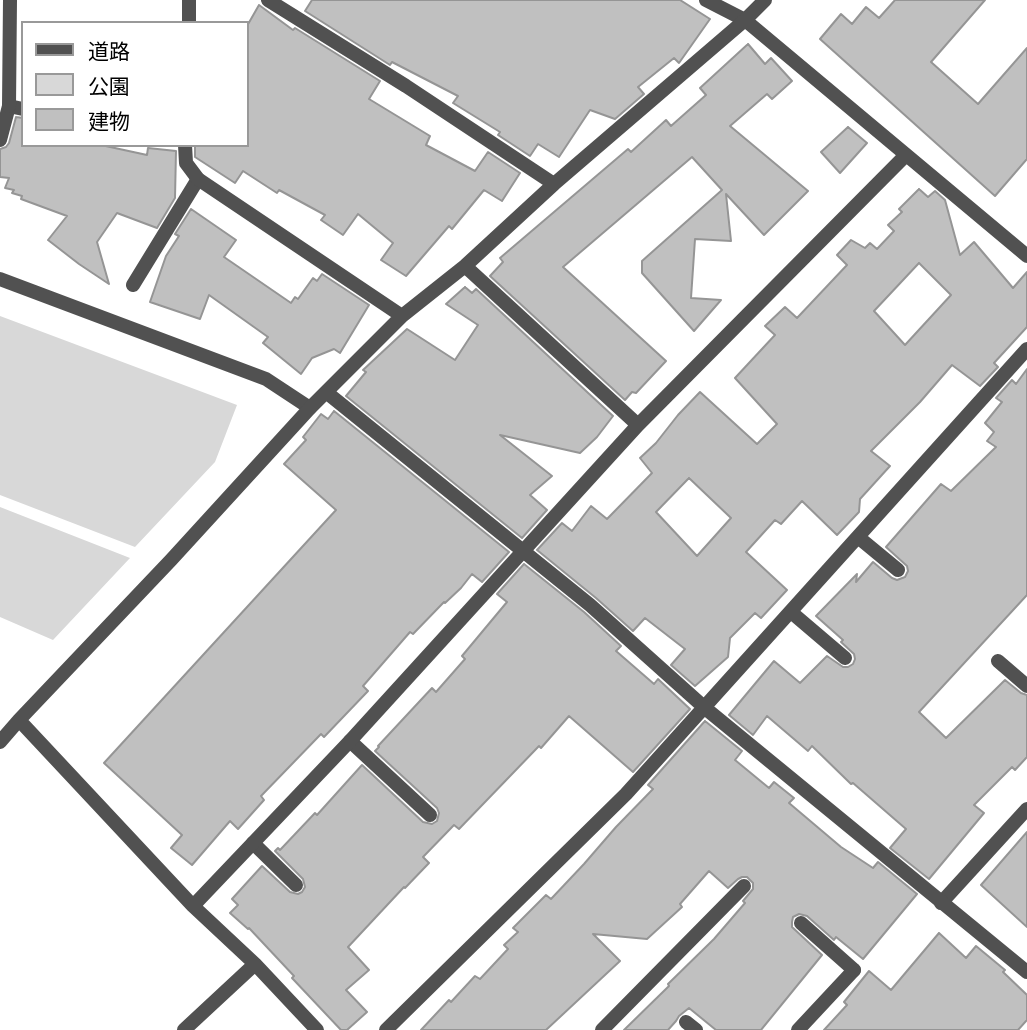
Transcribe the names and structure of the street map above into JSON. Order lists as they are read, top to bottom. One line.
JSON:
{"legend":["道路","公園","建物"]}
